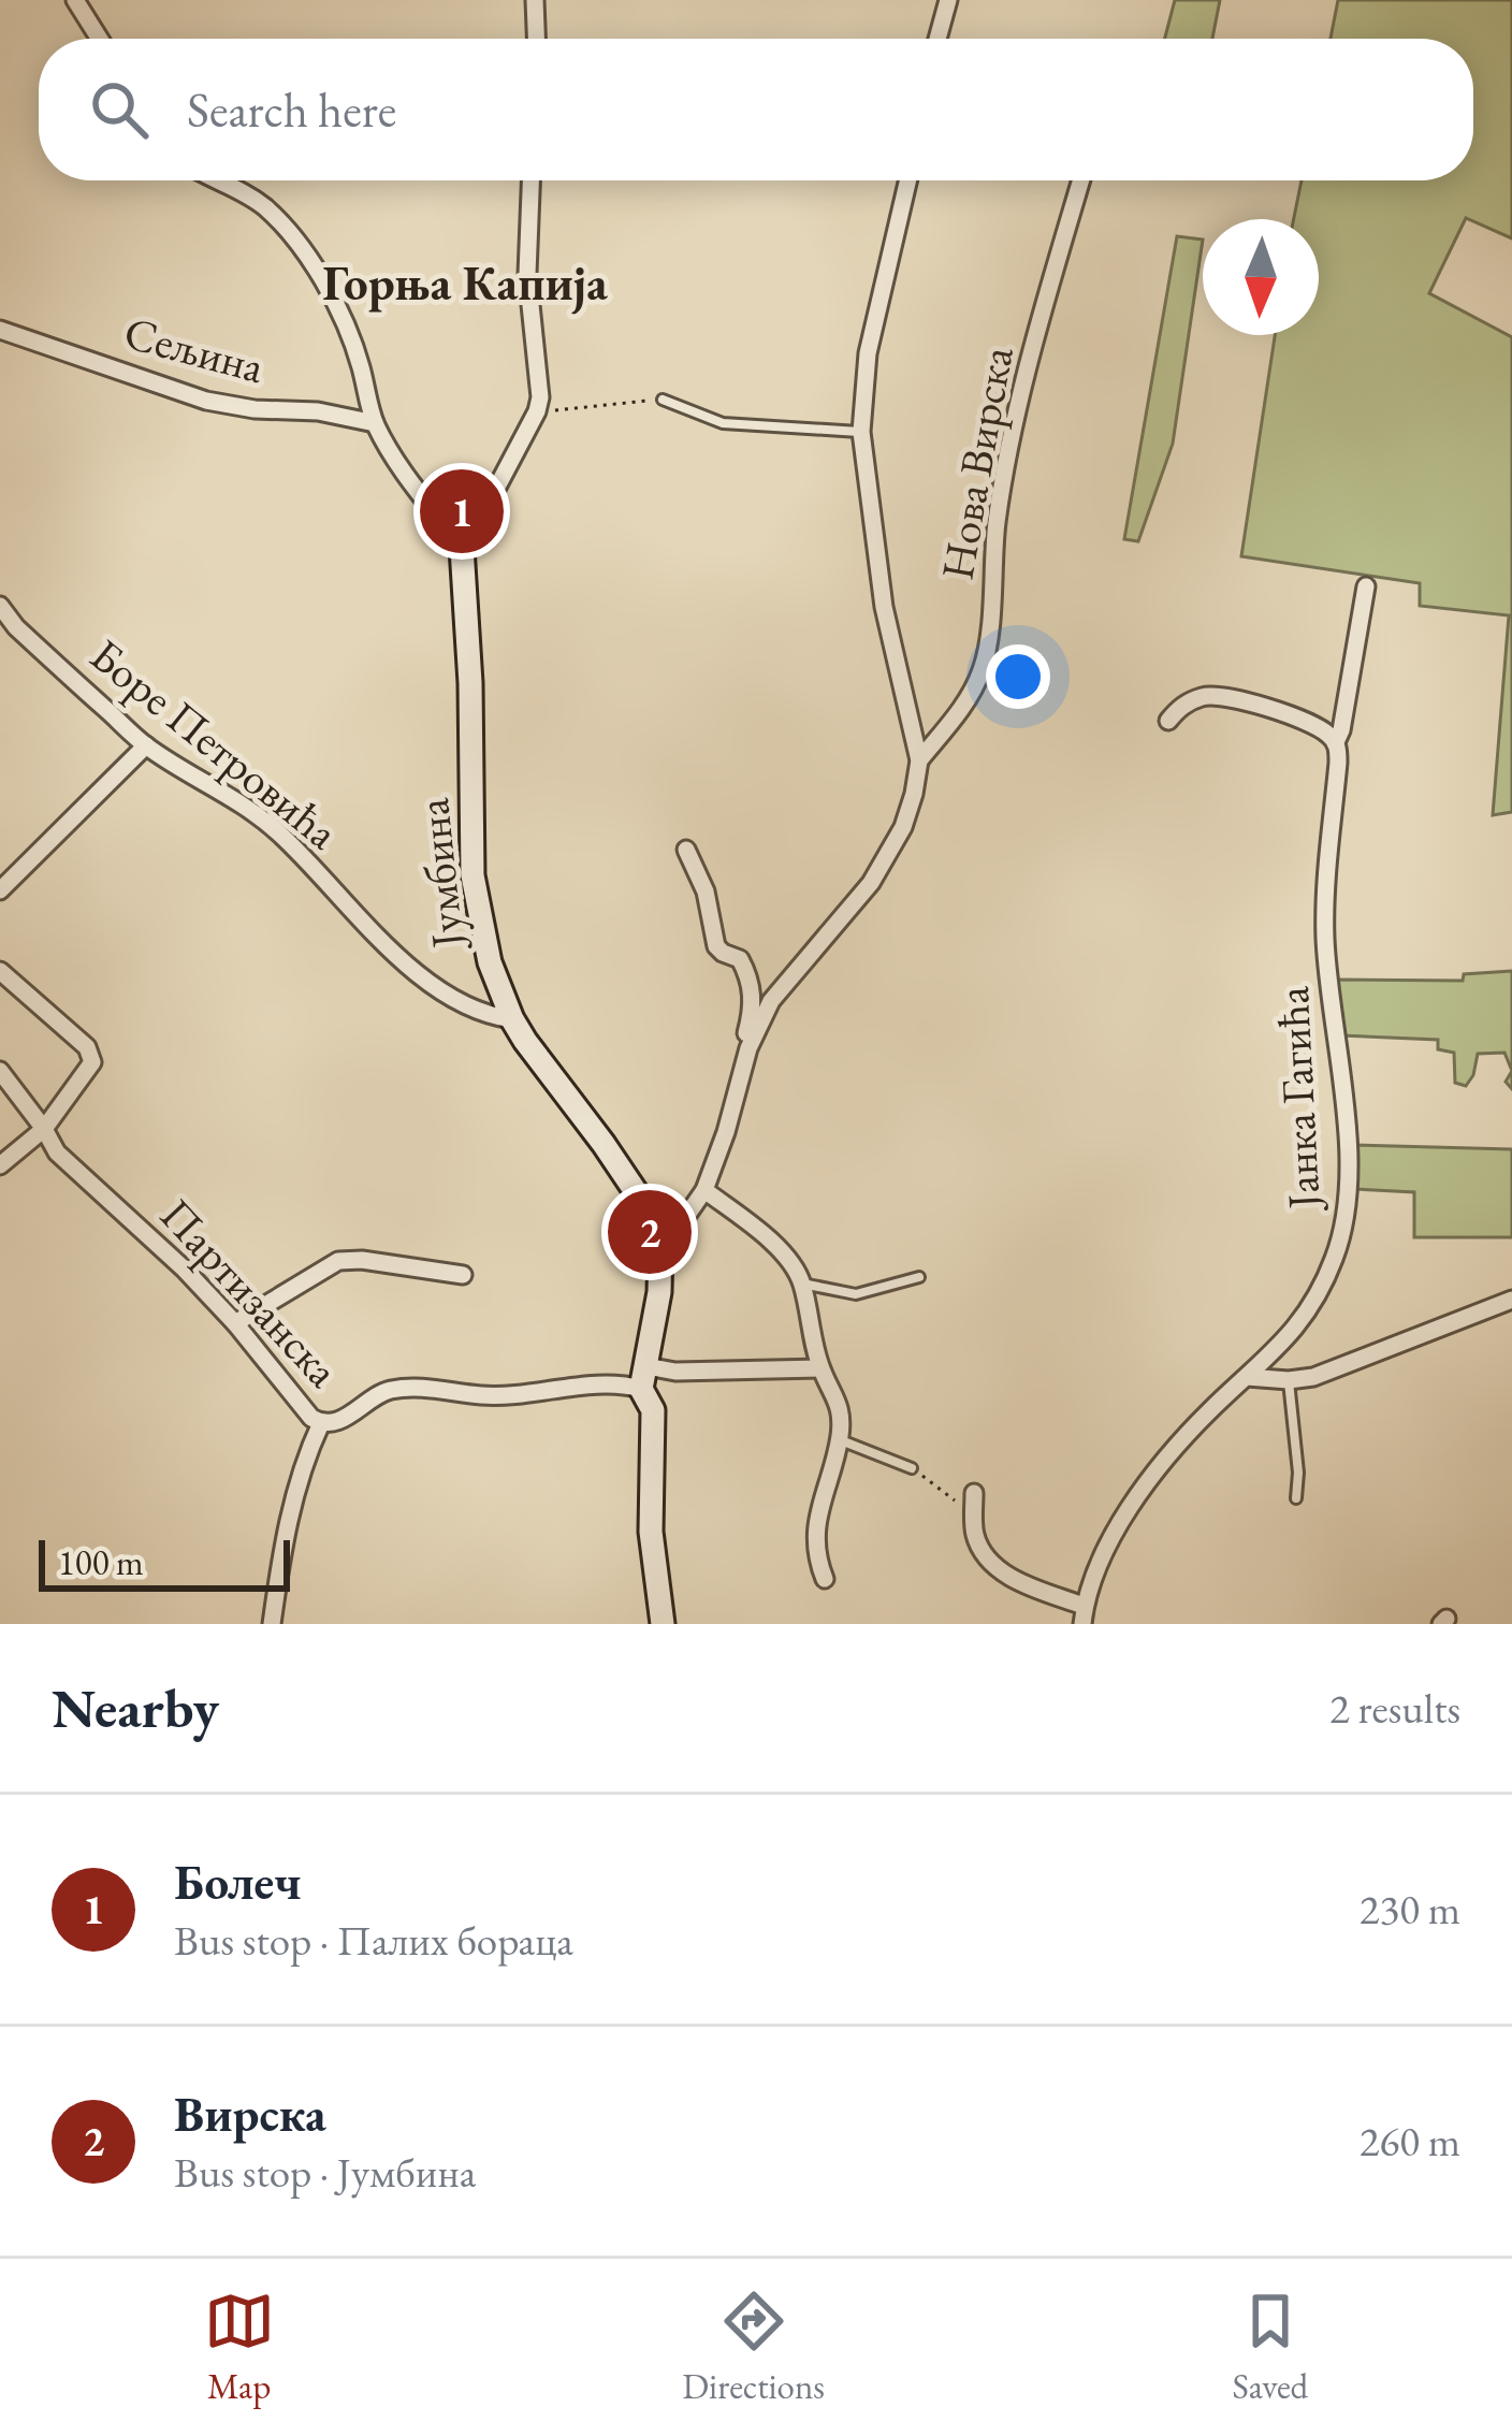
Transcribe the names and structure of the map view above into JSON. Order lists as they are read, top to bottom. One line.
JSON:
{"streets":{"street":["Сељина","Нова Вирска","Боре Петровића","Јумбина","Јанка Гагића","Партизанска"]},"crossings":[["Боре Петровића","Јумбина"],["Јумбина","Партизанска"]],"districts":["Горња Капија"],"scale_bar":"100 m","north":"bottom","page":{"search":"Search here","pins":["1","2"],"scale":"100 m","heading":["Nearby","2 results"],"list":[{"mark":"1","name":"Болеч","note":"Bus stop · Палих бораца","value":"230 m"},{"mark":"2","name":"Вирска","note":"Bus stop · Јумбина","value":"260 m"}],"nav":["Map","Directions","Saved"]}}
